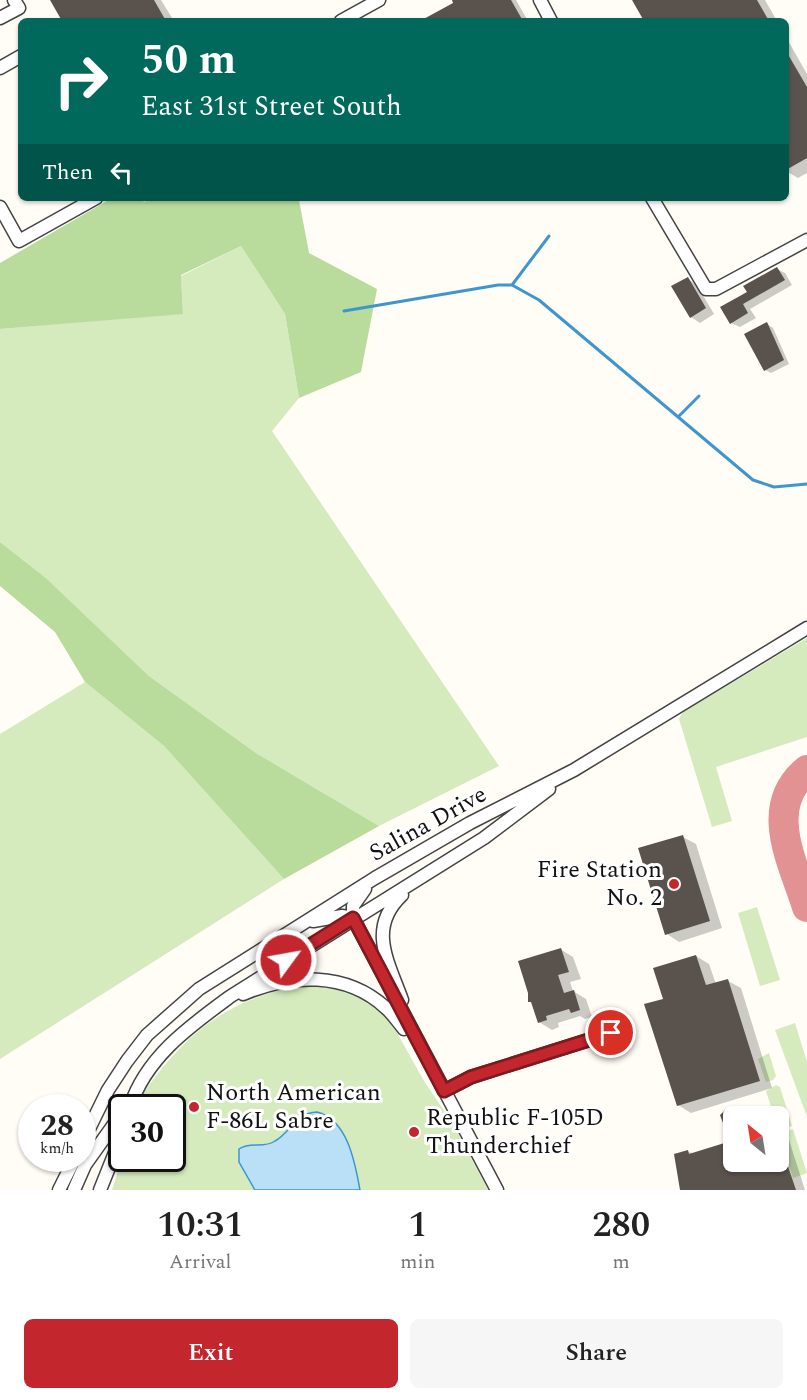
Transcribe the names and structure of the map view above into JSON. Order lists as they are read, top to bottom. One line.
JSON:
{"streets":{"street":["Salina Drive"]},"places":["Fire Station No. 2","North American F-86L Sabre","Republic F-105D Thunderchief"],"north":"top left","page":{"turn":["50 m","East 31st Street South"],"then":"Then","speed":"28 km/h","limit":"30","eta":["10:31","Arrival","1","min","280","m"],"buttons":["Exit","Share"]}}
